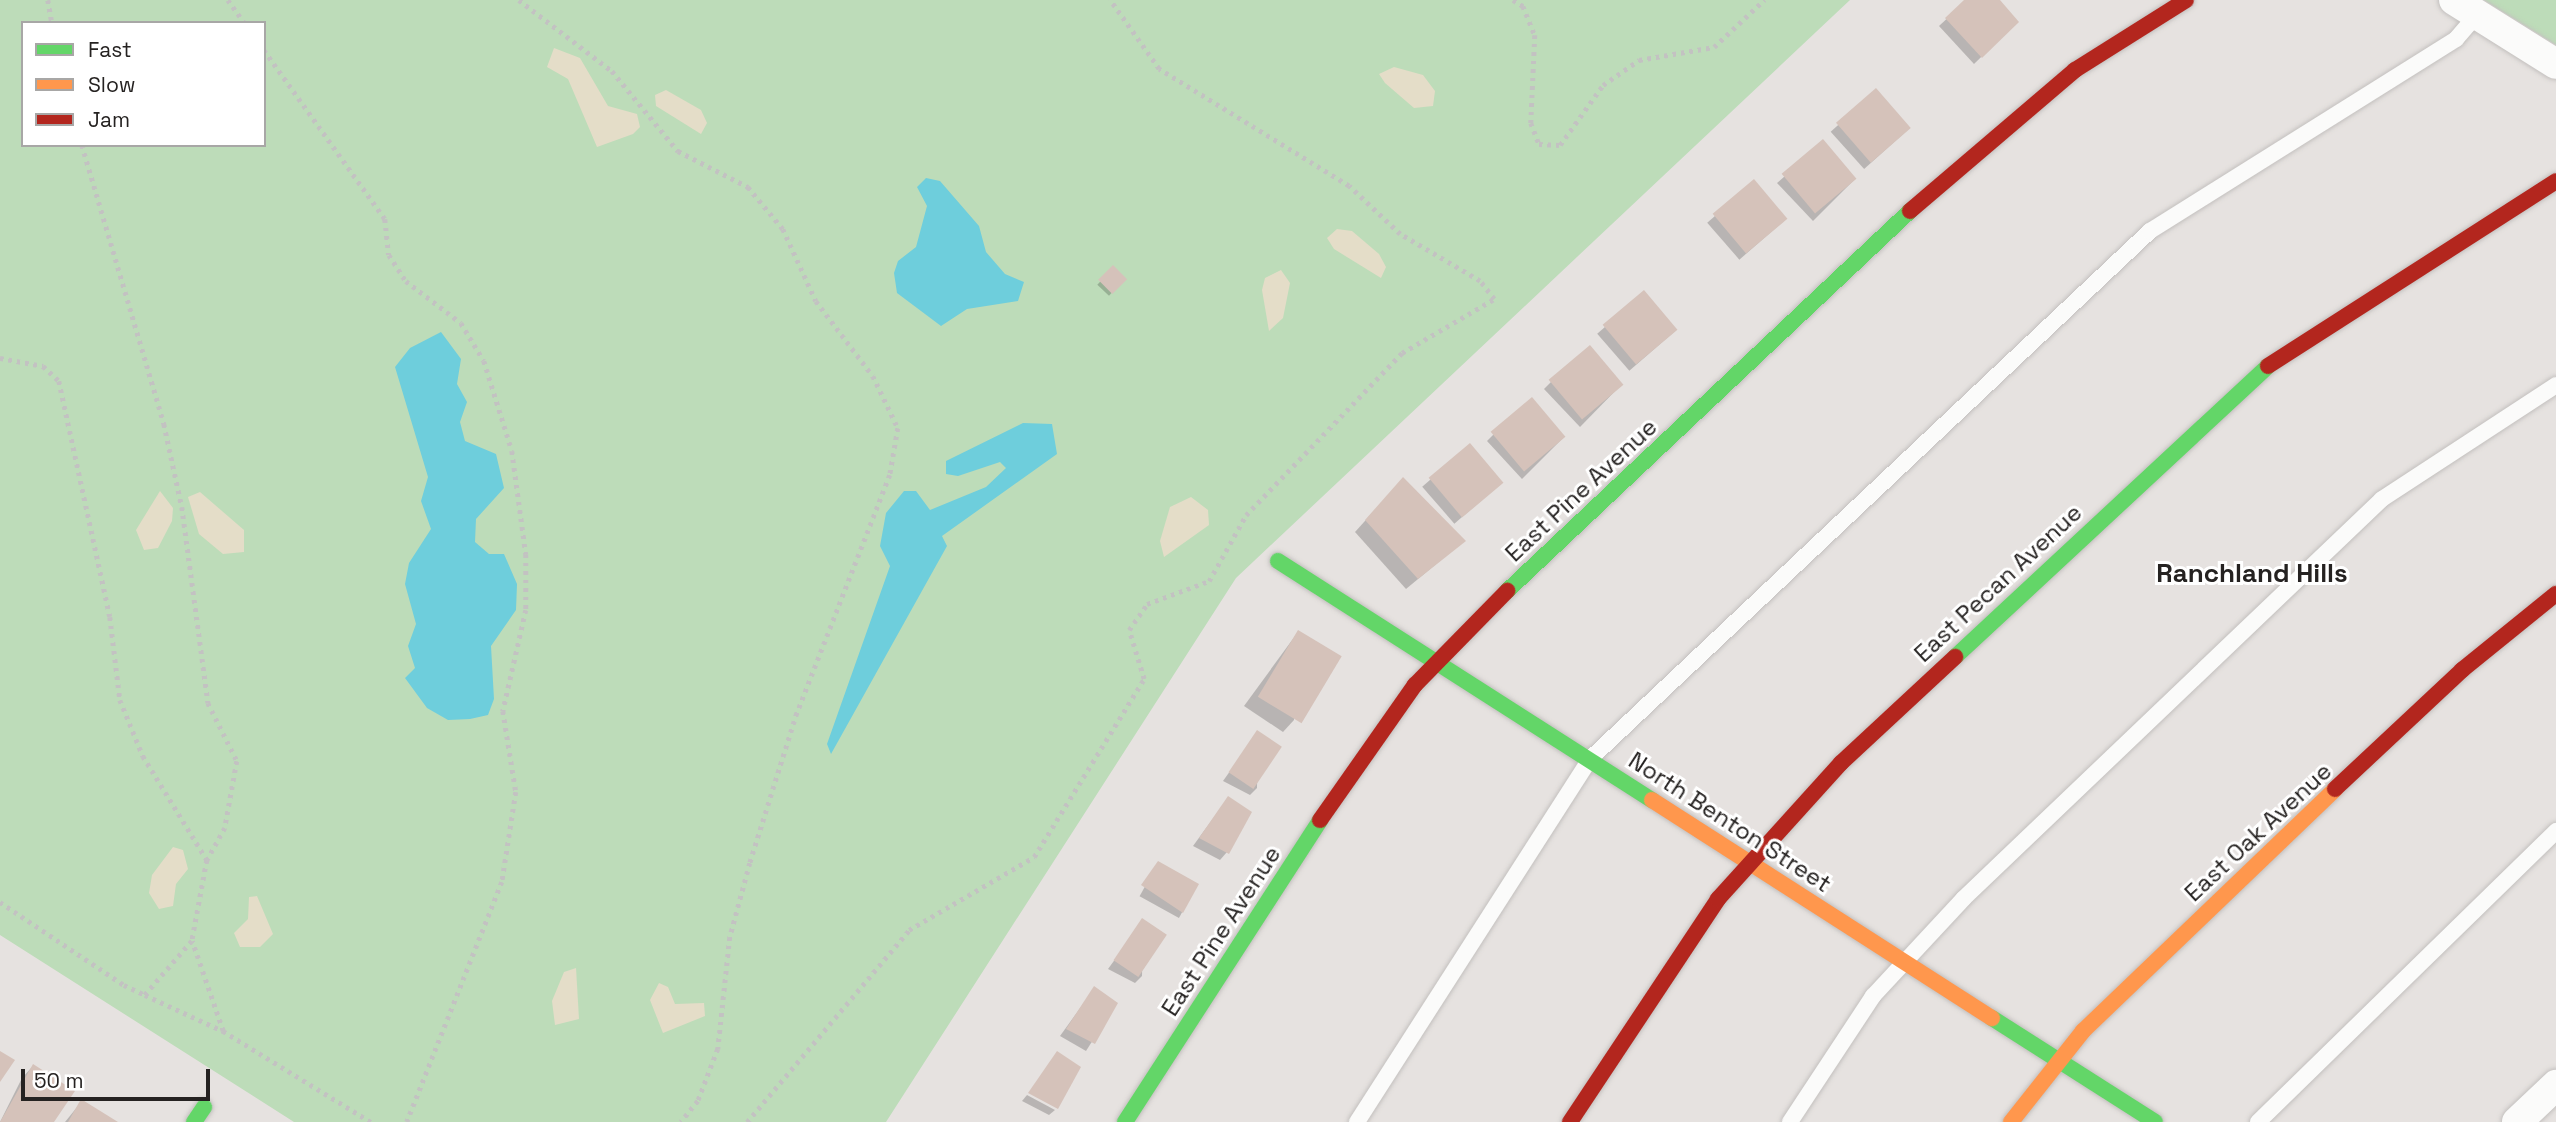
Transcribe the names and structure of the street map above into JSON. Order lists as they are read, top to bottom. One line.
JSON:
{"streets":{"street":["East Pine Avenue","East Pecan Avenue","North Benton Street","East Oak Avenue"]},"crossings":[["East Pine Avenue","North Benton Street"],["East Pecan Avenue","North Benton Street"],["North Benton Street","East Oak Avenue"]],"districts":["Ranchland Hills"],"legend":["Fast","Slow","Jam"],"scale_bar":"50 m"}
